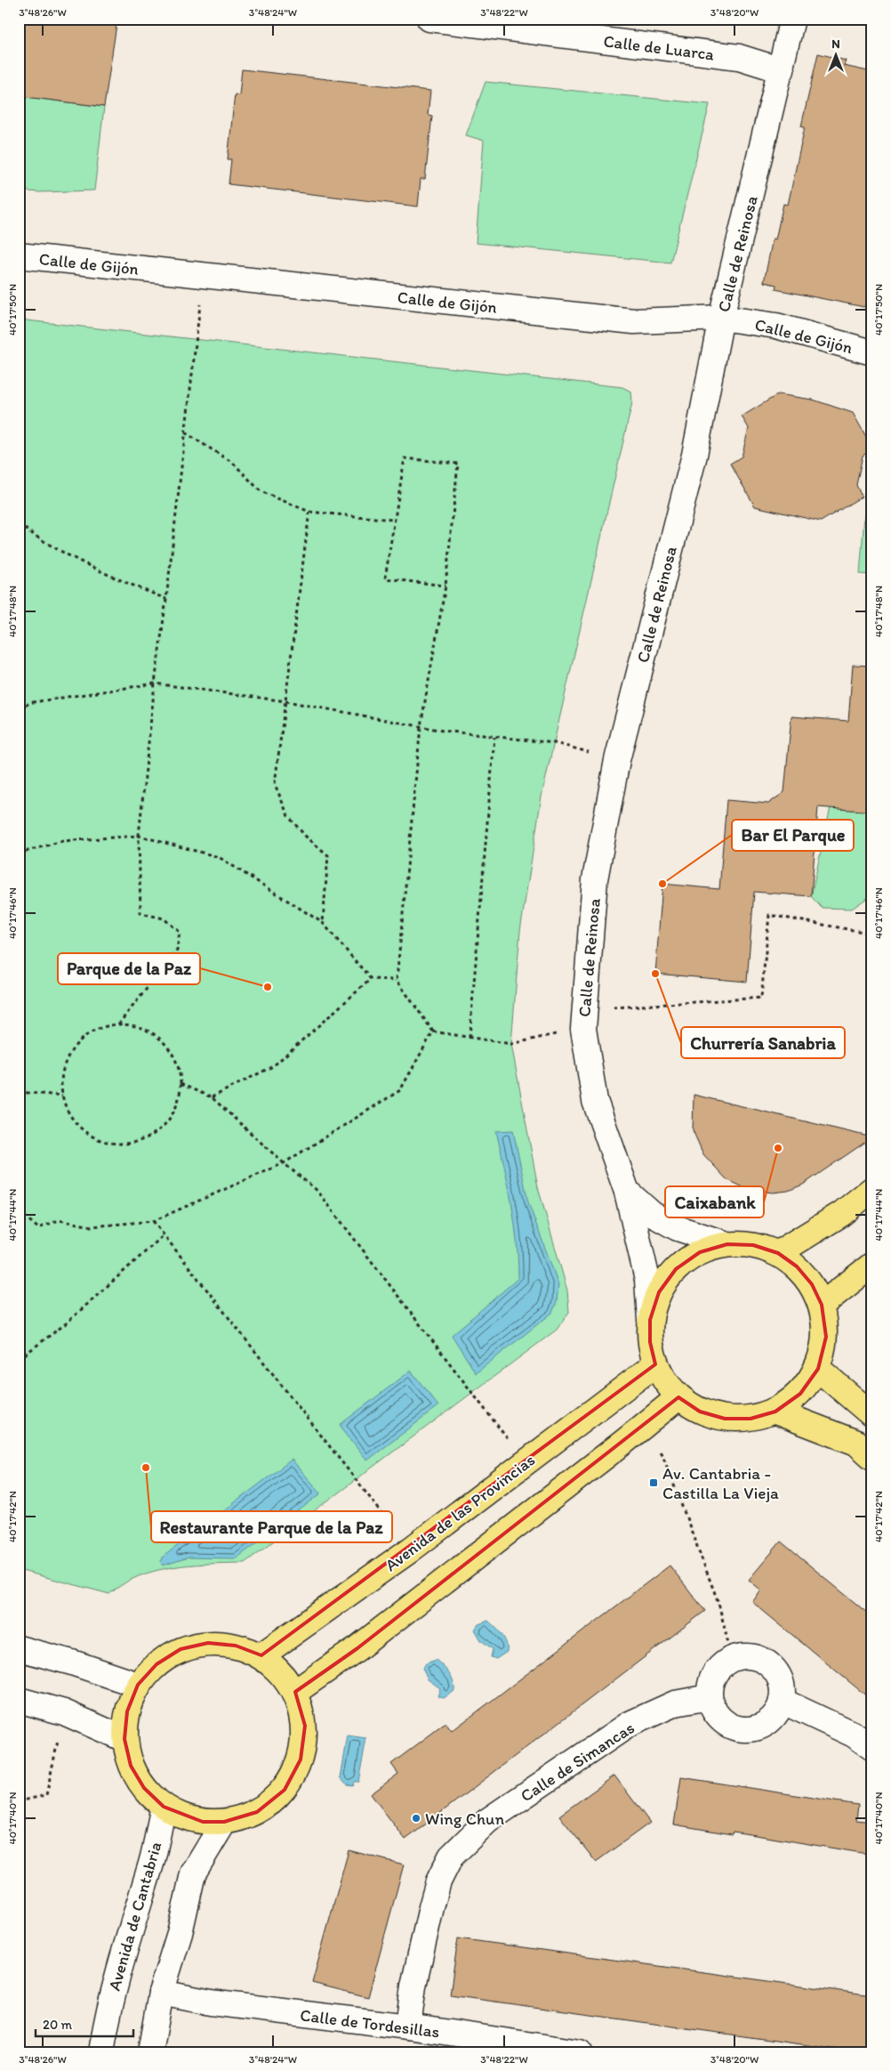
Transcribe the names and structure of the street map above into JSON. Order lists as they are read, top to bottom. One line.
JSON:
{"streets":{"main road":["Avenida de las Provincias"],"street":["Calle de Luarca","Calle de Reinosa","Calle de Gijón","Calle de Simancas","Avenida de Cantabria","Calle de Tordesillas"]},"crossings":[["Calle de Luarca","Calle de Reinosa"],["Calle de Reinosa","Calle de Gijón"],["Calle de Simancas","Calle de Tordesillas"]],"places":{"other":["Bar El Parque","Churrería Sanabria","Parque de la Paz","Caixabank","Restaurante Parque de la Paz","Wing Chun"],"transit":["Av. Cantabria - Castilla La Vieja"]},"scale_bar":"20 m","north":"top","coordinates":["3°48'26\"W","3°48'24\"W","3°48'22\"W","3°48'20\"W","40°17'50\"N","40°17'48\"N","40°17'46\"N","40°17'44\"N","40°17'42\"N","40°17'40\"N"]}
